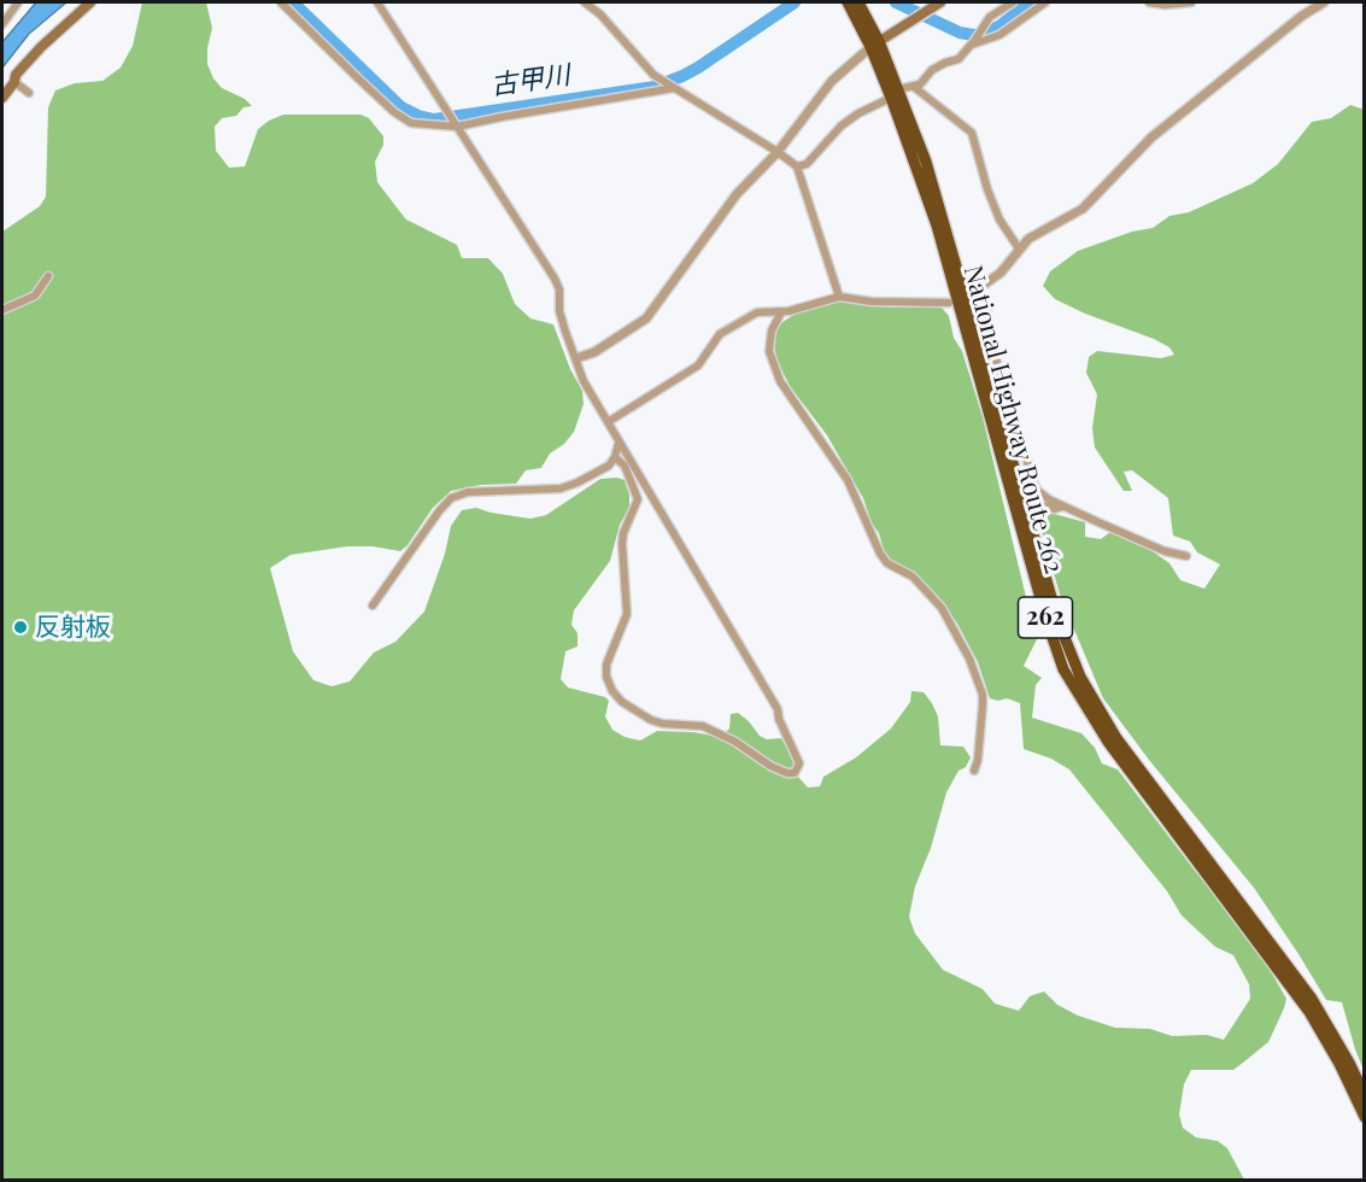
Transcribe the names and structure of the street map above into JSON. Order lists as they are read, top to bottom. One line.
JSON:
{"streets":{"highway":["National Highway Route 262","262"]},"water":["古甲川"],"places":["反射板"]}
